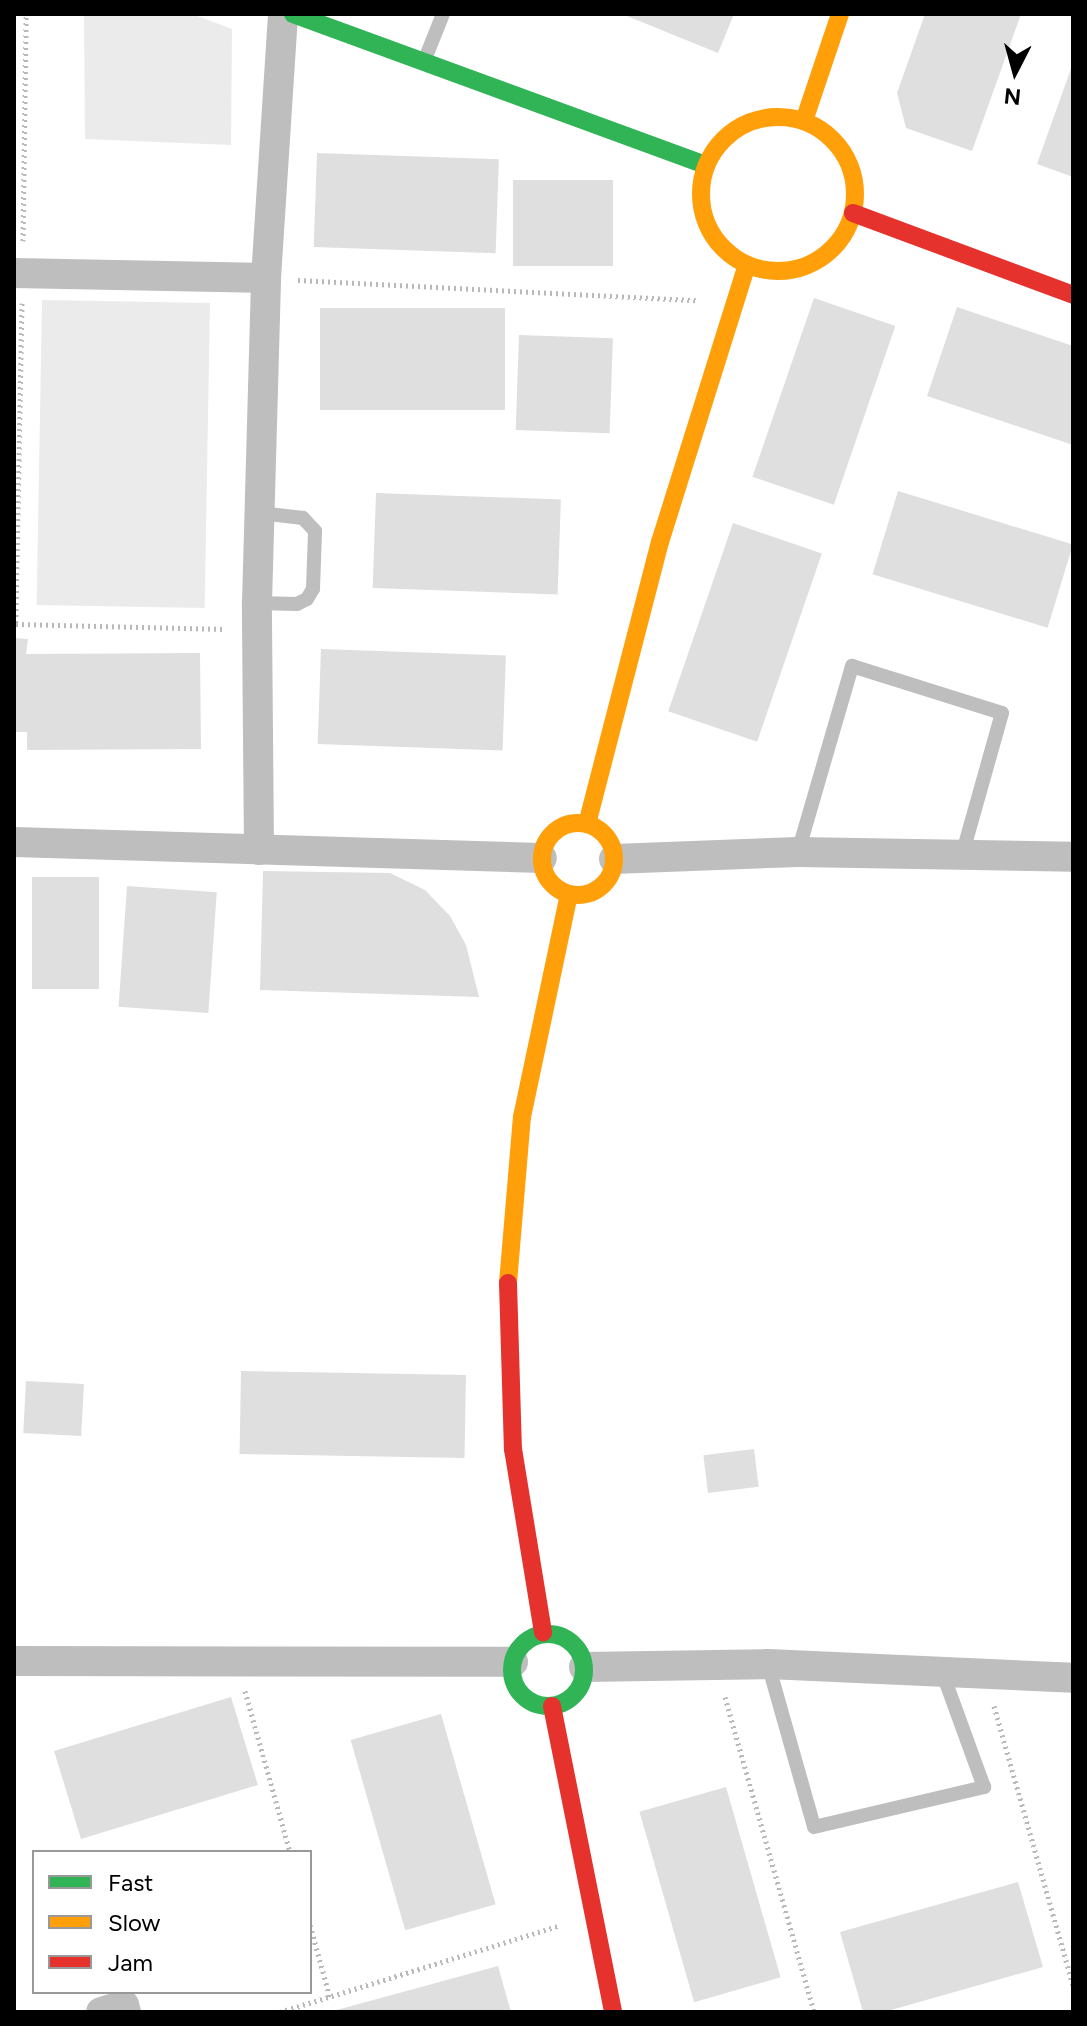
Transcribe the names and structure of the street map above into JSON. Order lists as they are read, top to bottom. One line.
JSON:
{"legend":["Fast","Slow","Jam"],"north":"bottom"}
